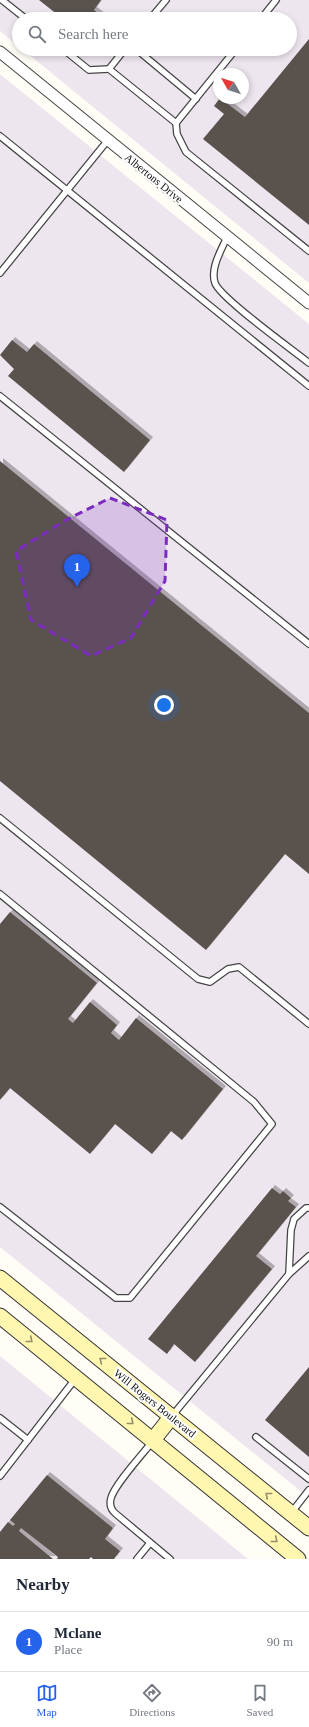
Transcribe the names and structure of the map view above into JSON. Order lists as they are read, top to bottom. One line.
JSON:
{"streets":{"main road":["Will Rogers Boulevard"],"street":["Albertons Drive"]},"north":"top left","page":{"search":"Search here","pins":"1","heading":"Nearby","list":[{"mark":"1","name":"Mclane","note":"Place","value":"90 m"}],"nav":["Map","Directions","Saved"]}}
